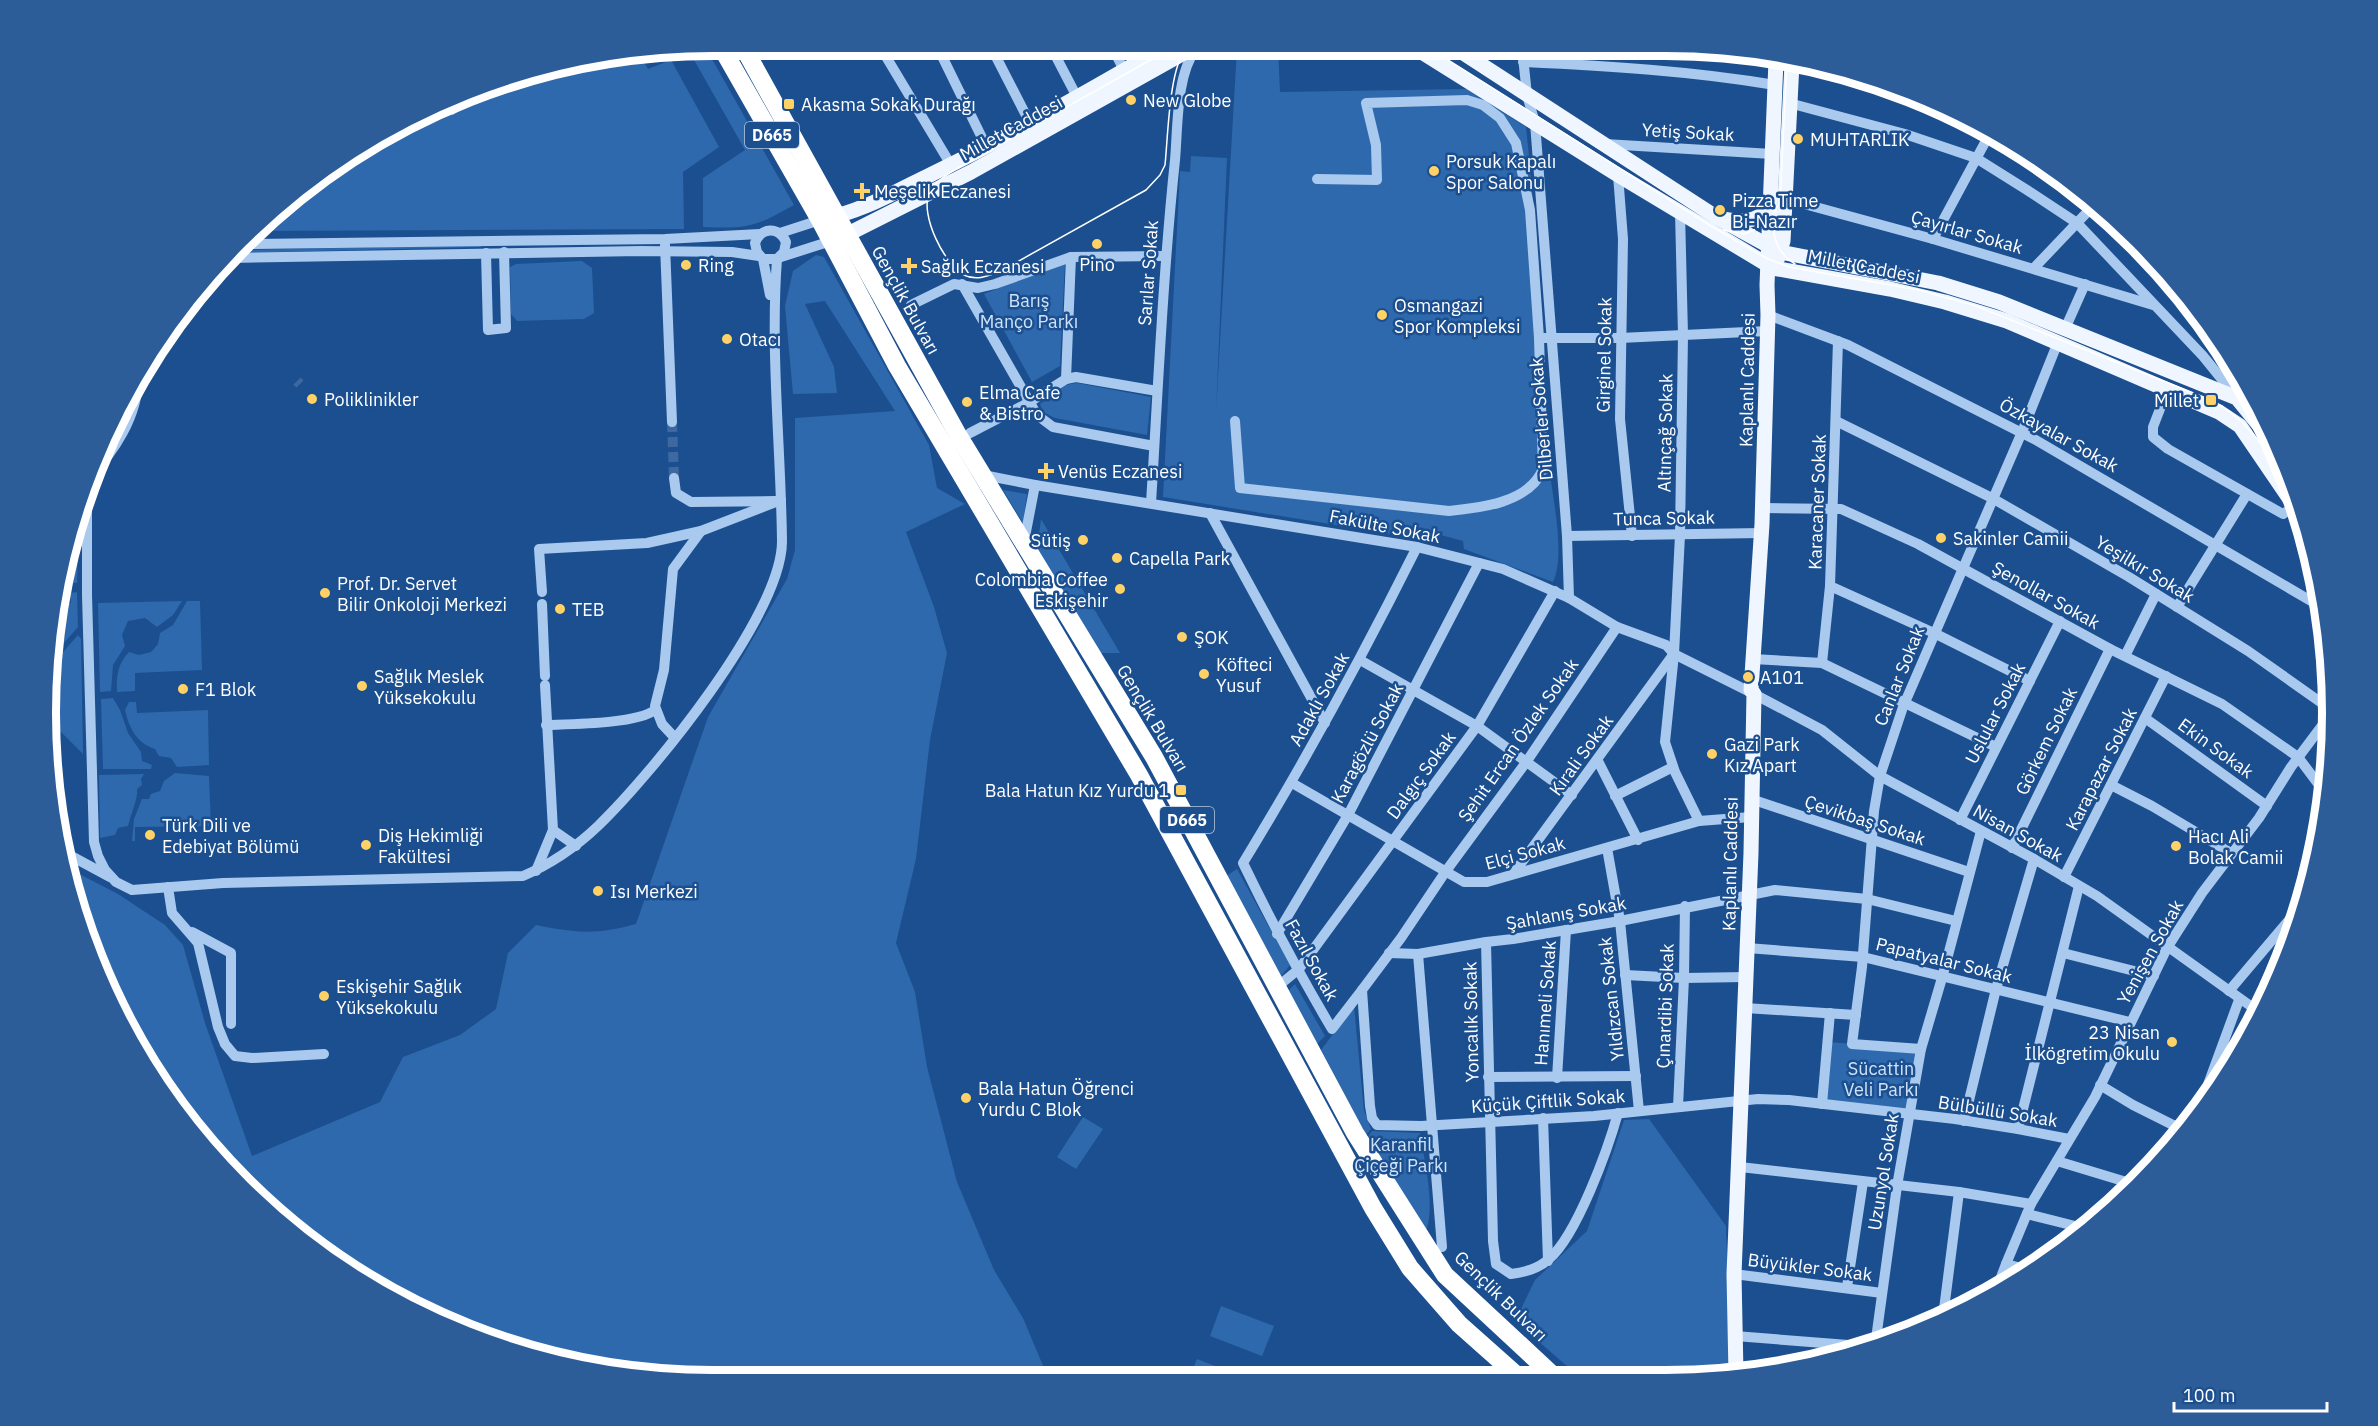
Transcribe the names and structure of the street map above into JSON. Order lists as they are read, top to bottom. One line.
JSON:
{"streets":{"highway":["D665","Gençlik Bulvarı"],"main road":["Millet Caddesi","Kaplanlı Caddesi"],"street":["Yetiş Sokak","Çayırlar Sokak","Sarılar Sokak","Girginel Sokak","Dilberler Sokak","Altınçağ Sokak","Özkayalar Sokak","Karacaner Sokak","Tunca Sokak","Fakülte Sokak","Yeşilkır Sokak","Şenollar Sokak","Canlar Sokak","Adaklı Sokak","Uslular Sokak","Şehit Ercan Özlek Sokak","Görkem Sokak","Karagözlü Sokak","Ekin Sokak","Kırali Sokak","Karapazar Sokak","Dalgıç Sokak","Çevikbaş Sokak","Nisan Sokak","Elçi Sokak","Şahlanış Sokak","Yenişen Sokak","Fazıl Sokak","Papatyalar Sokak","Yıldızcan Sokak","Hanımeli Sokak","Çınardibi Sokak","Yoncalık Sokak","Küçük Çiftlik Sokak","Bülbüllü Sokak","Uzunyol Sokak","Büyükler Sokak"]},"crossings":[["Millet Caddesi","Yetiş Sokak"],["Millet Caddesi","Çayırlar Sokak"],["Millet Caddesi","Gençlik Bulvarı"],["Millet Caddesi","Girginel Sokak"],["Millet Caddesi","Kaplanlı Caddesi"],["Millet Caddesi","Dilberler Sokak"],["Millet Caddesi","Altınçağ Sokak"],["Millet Caddesi","Canlar Sokak"],["Yetiş Sokak","Kaplanlı Caddesi"],["Çayırlar Sokak","Kaplanlı Caddesi"],["Çayırlar Sokak","Canlar Sokak"],["Sarılar Sokak","Fakülte Sokak"],["Gençlik Bulvarı","Fakülte Sokak"],["Gençlik Bulvarı","Dalgıç Sokak"],["Girginel Sokak","Tunca Sokak"],["Kaplanlı Caddesi","Özkayalar Sokak"],["Kaplanlı Caddesi","Tunca Sokak"],["Kaplanlı Caddesi","Fakülte Sokak"],["Kaplanlı Caddesi","Şenollar Sokak"],["Kaplanlı Caddesi","Çevikbaş Sokak"],["Kaplanlı Caddesi","Nisan Sokak"],["Kaplanlı Caddesi","Elçi Sokak"],["Kaplanlı Caddesi","Şahlanış Sokak"],["Kaplanlı Caddesi","Papatyalar Sokak"],["Kaplanlı Caddesi","Küçük Çiftlik Sokak"],["Kaplanlı Caddesi","Bülbüllü Sokak"],["Kaplanlı Caddesi","Büyükler Sokak"],["Dilberler Sokak","Tunca Sokak"],["Dilberler Sokak","Fakülte Sokak"],["Altınçağ Sokak","Tunca Sokak"],["Altınçağ Sokak","Fakülte Sokak"],["Altınçağ Sokak","Kırali Sokak"],["Altınçağ Sokak","Elçi Sokak"],["Özkayalar Sokak","Karacaner Sokak"],["Özkayalar Sokak","Canlar Sokak"],["Karacaner Sokak","Yeşilkır Sokak"],["Karacaner Sokak","Şenollar Sokak"],["Fakülte Sokak","Adaklı Sokak"],["Fakülte Sokak","Şehit Ercan Özlek Sokak"],["Fakülte Sokak","Karagözlü Sokak"],["Fakülte Sokak","Kırali Sokak"],["Fakülte Sokak","Dalgıç Sokak"],["Fakülte Sokak","Nisan Sokak"],["Yeşilkır Sokak","Canlar Sokak"],["Şenollar Sokak","Canlar Sokak"],["Şenollar Sokak","Uslular Sokak"],["Şenollar Sokak","Görkem Sokak"],["Şenollar Sokak","Karapazar Sokak"],["Şenollar Sokak","Yenişen Sokak"],["Canlar Sokak","Çevikbaş Sokak"],["Canlar Sokak","Nisan Sokak"],["Canlar Sokak","Şahlanış Sokak"],["Canlar Sokak","Papatyalar Sokak"],["Canlar Sokak","Uzunyol Sokak"],["Adaklı Sokak","Elçi Sokak"],["Adaklı Sokak","Fazıl Sokak"],["Uslular Sokak","Nisan Sokak"],["Şehit Ercan Özlek Sokak","Elçi Sokak"],["Görkem Sokak","Nisan Sokak"],["Karagözlü Sokak","Elçi Sokak"],["Karagözlü Sokak","Fazıl Sokak"],["Ekin Sokak","Karapazar Sokak"],["Ekin Sokak","Yenişen Sokak"],["Kırali Sokak","Elçi Sokak"],["Karapazar Sokak","Nisan Sokak"],["Dalgıç Sokak","Elçi Sokak"],["Dalgıç Sokak","Fazıl Sokak"],["Çevikbaş Sokak","Uzunyol Sokak"],["Nisan Sokak","Yenişen Sokak"],["Nisan Sokak","Uzunyol Sokak"],["Elçi Sokak","Yıldızcan Sokak"],["Şahlanış Sokak","Yıldızcan Sokak"],["Şahlanış Sokak","Hanımeli Sokak"],["Şahlanış Sokak","Çınardibi Sokak"],["Şahlanış Sokak","Yoncalık Sokak"],["Şahlanış Sokak","Uzunyol Sokak"],["Yenişen Sokak","Papatyalar Sokak"],["Yenişen Sokak","Bülbüllü Sokak"],["Fazıl Sokak","Küçük Çiftlik Sokak"],["Papatyalar Sokak","Uzunyol Sokak"],["Yıldızcan Sokak","Küçük Çiftlik Sokak"],["Çınardibi Sokak","Küçük Çiftlik Sokak"],["Yoncalık Sokak","Küçük Çiftlik Sokak"],["Küçük Çiftlik Sokak","Bülbüllü Sokak"],["Bülbüllü Sokak","Uzunyol Sokak"],["Uzunyol Sokak","Büyükler Sokak"]],"parks":["Barış Manço Parkı","Sücattin Veli Parkı","Karanfil Çiçeği Parkı"],"places":{"other":["New Globe","MUHTARLIK","Porsuk Kapalı Spor Salonu","Pizza Time Bi-Nazır","Pino","Ring","Osmangazi Spor Kompleksi","Otacı","Poliklinikler","Elma Cafe & Bistro","Sakinler Camii","Sütiş","Capella Park","Colombia Coffee Eskişehir","Prof. Dr. Servet Bilir Onkoloji Merkezi","TEB","ŞOK","Köfteci Yusuf","A101","Sağlık Meslek Yüksekokulu","F1 Blok","Gazi Park Kız Apart","Türk Dili ve Edebiyat Bölümü","Diş Hekimliği Fakültesi","Hacı Ali Bolak Camii","Isı Merkezi","Eskişehir Sağlık Yüksekokulu","23 Nisan İlkögretim Okulu","Bala Hatun Öğrenci Yurdu C Blok"],"transit":["Akasma Sokak Durağı","Millet","Bala Hatun Kız Yurdu 1"],"health":["Meşelik Eczanesi","Sağlık Eczanesi","Venüs Eczanesi"]},"scale_bar":"100 m"}
